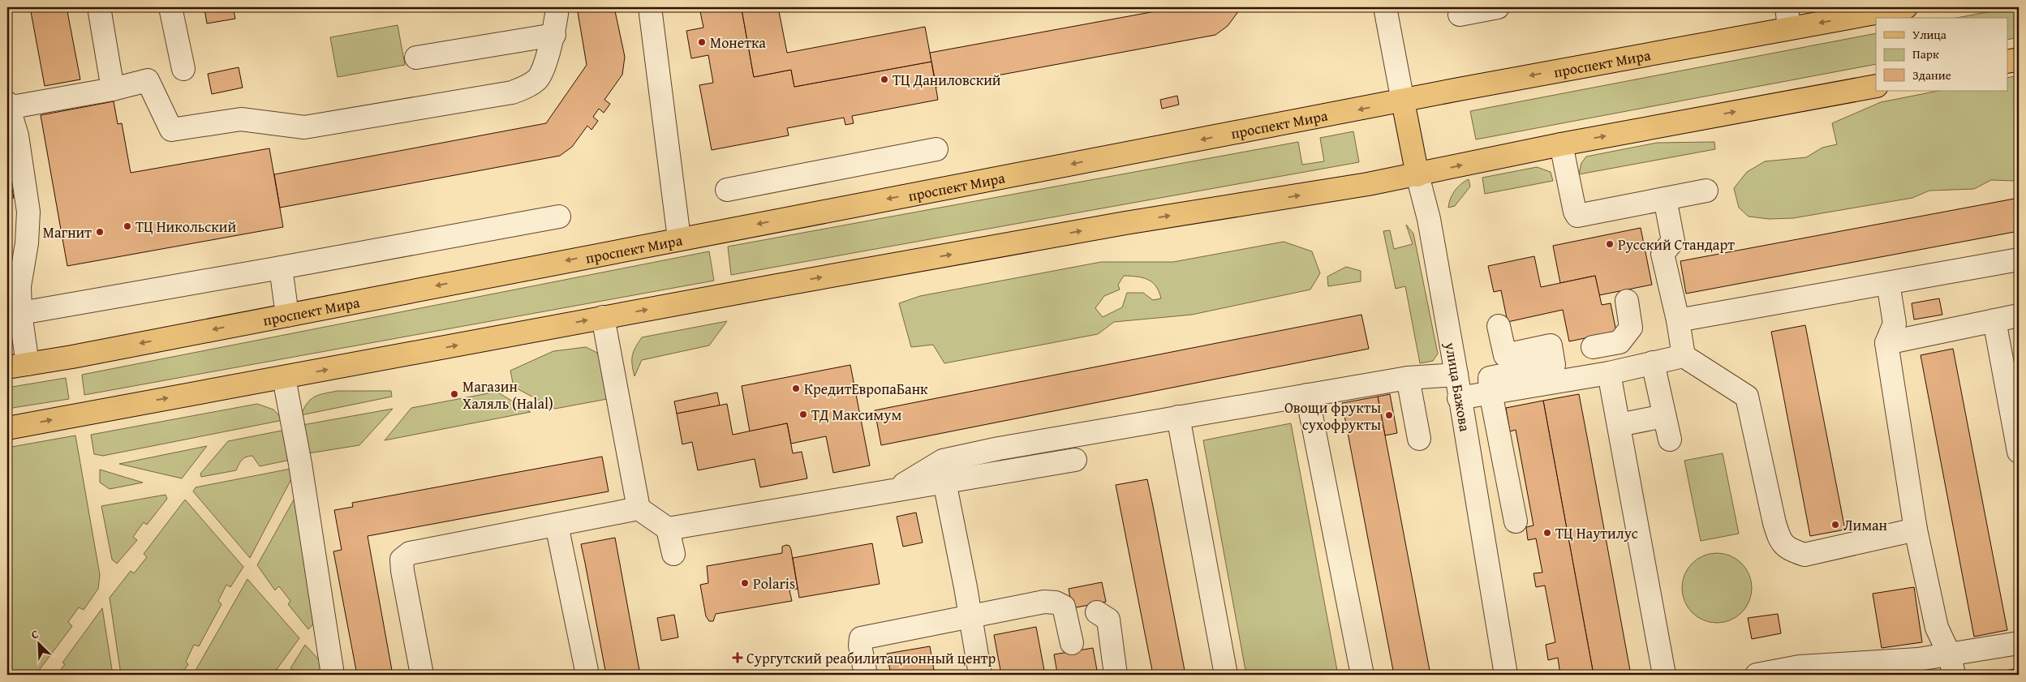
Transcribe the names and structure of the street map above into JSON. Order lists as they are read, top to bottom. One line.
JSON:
{"streets":{"main road":["проспект Мира","улица Бажова"]},"crossings":[["проспект Мира","улица Бажова"]],"places":{"other":["Монетка","ТЦ Даниловский","ТЦ Никольский","Магнит","Русский Стандарт","КредитЕвропаБанк","Магазин Халяль (Halal)","ТД Максимум","Овощи фрукты сухофрукты","Лиман","ТЦ Наутилус","Polaris"],"health":["Сургутский реабилитационный центр"]},"legend":["Улица","Парк","Здание"],"north":"top left"}
